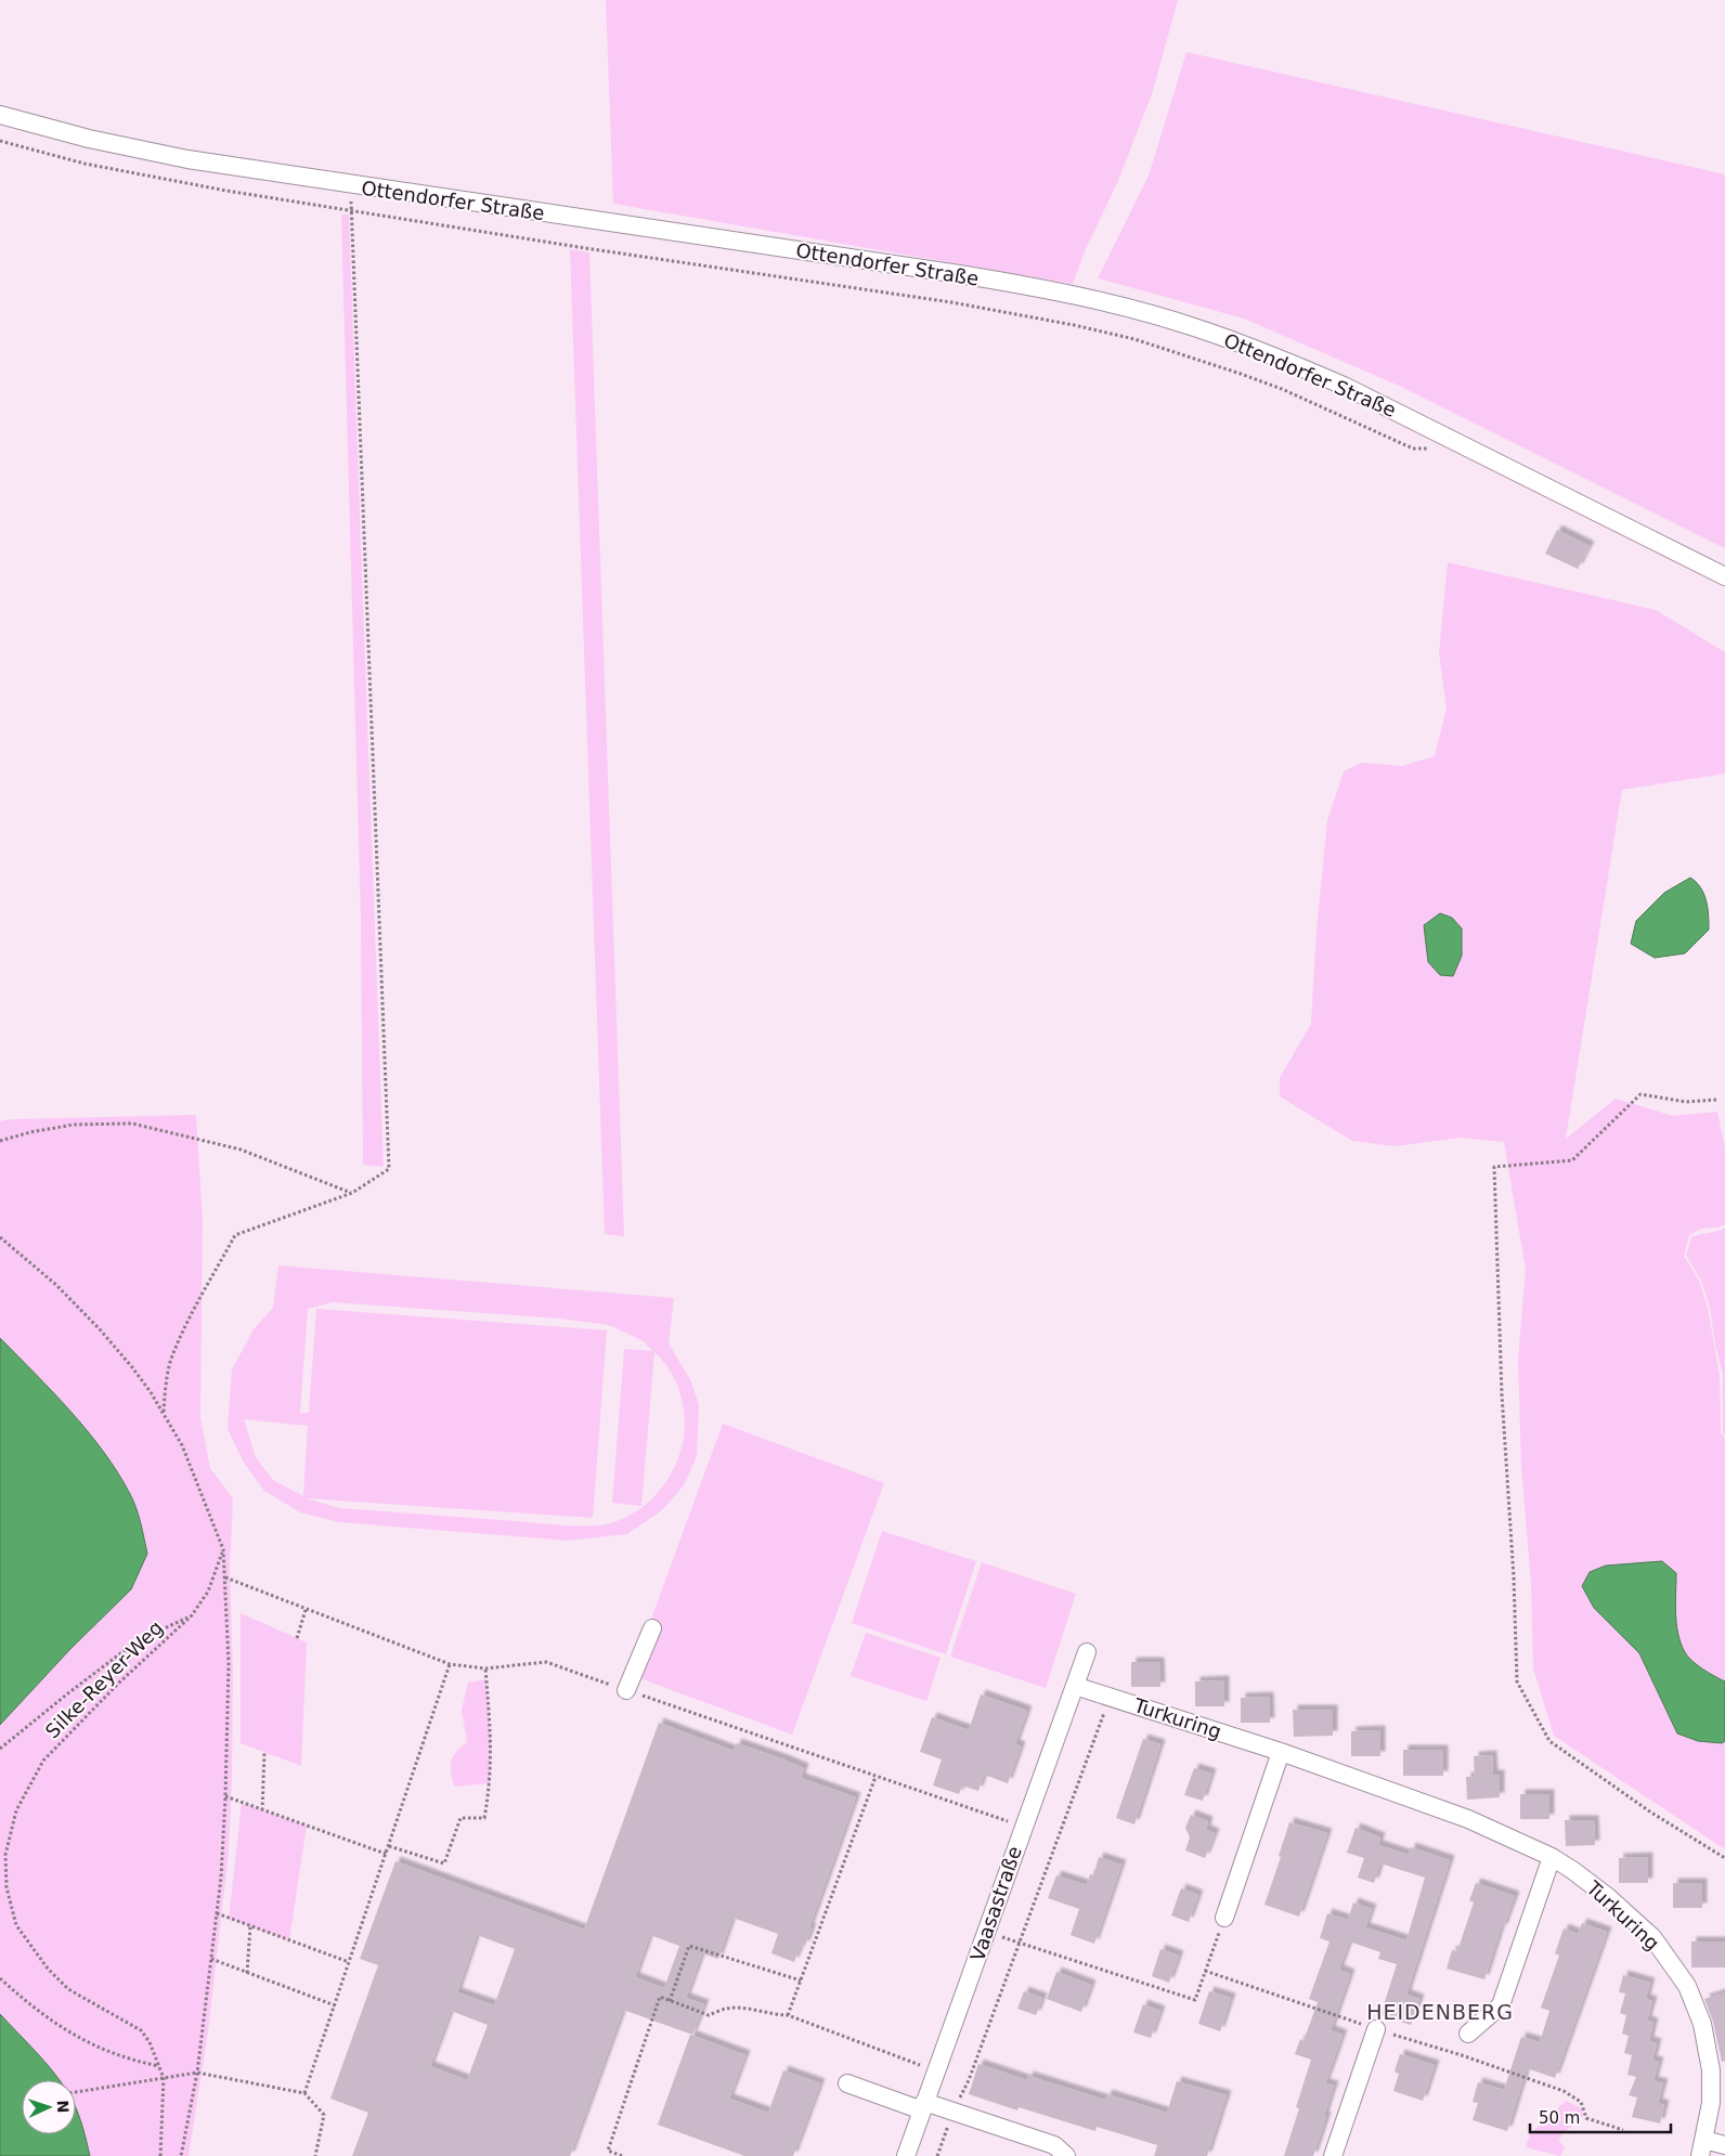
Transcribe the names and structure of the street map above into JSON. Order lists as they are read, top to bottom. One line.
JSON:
{"streets":{"street":["Ottendorfer Straße","Turkuring","Vaasastraße"],"path":["Silke-Reyer-Weg"]},"crossings":[["Turkuring","Vaasastraße"]],"districts":["HEIDENBERG"],"scale_bar":"50 m","north":"right"}
